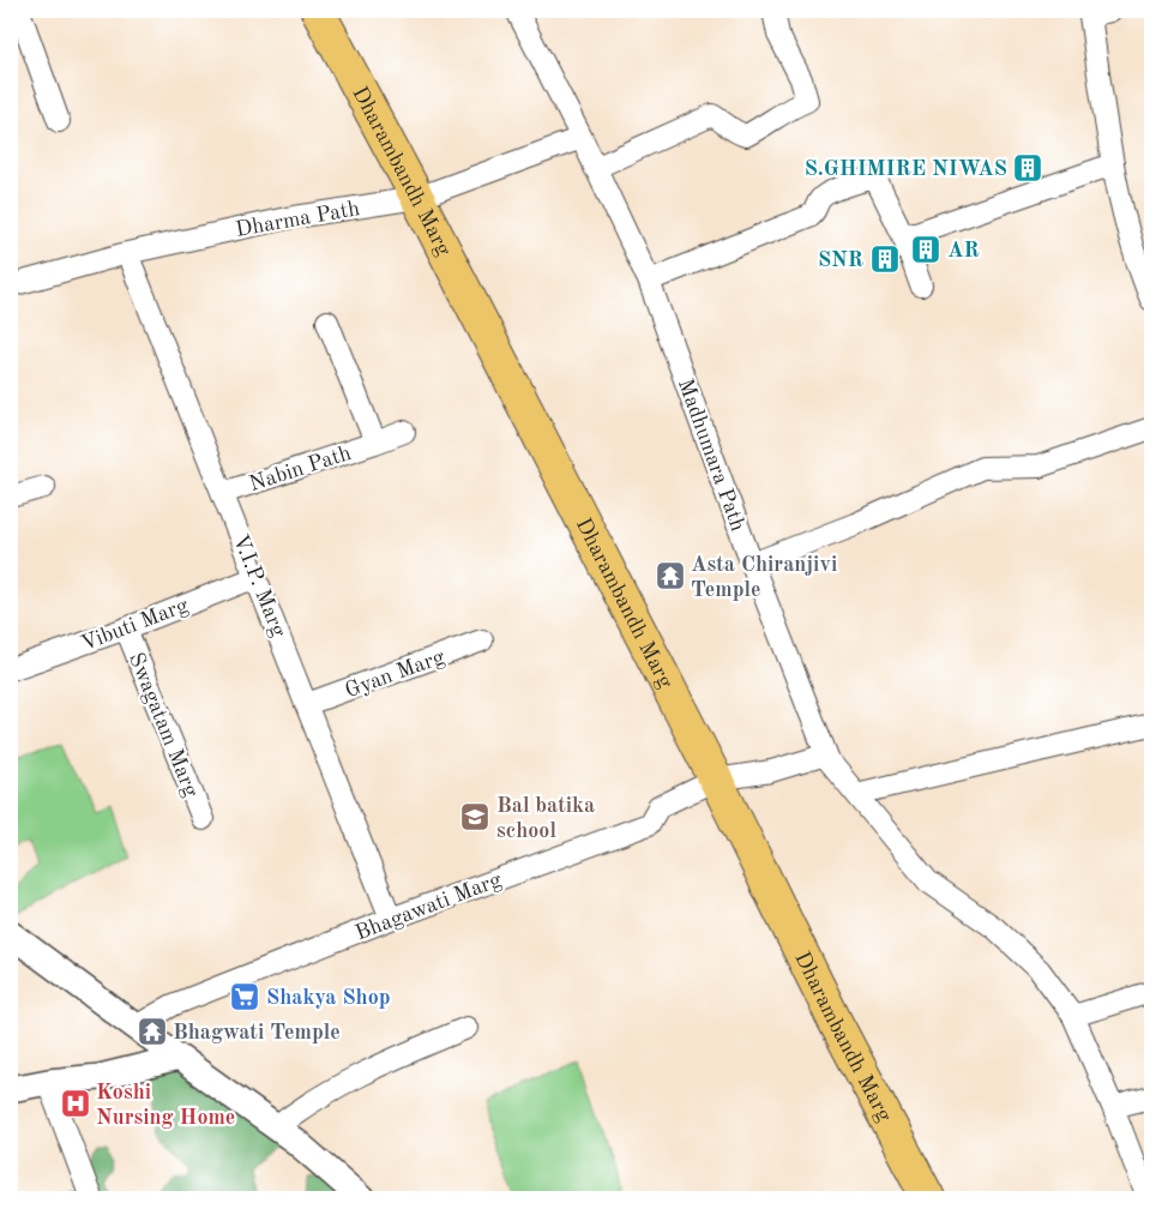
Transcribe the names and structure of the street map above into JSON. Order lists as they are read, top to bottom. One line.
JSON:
{"streets":{"main road":["Dharambandh Marg"],"street":["Dharma Path","Madhumara Path","Nabin Path","V.I.P. Marg","Vibuti Marg","Gyan Marg","Swagatam Marg","Bhagawati Marg"]},"crossings":[["Dharambandh Marg","Dharma Path"],["Dharambandh Marg","Bhagawati Marg"],["Dharma Path","Madhumara Path"],["Dharma Path","V.I.P. Marg"],["Madhumara Path","Bhagawati Marg"],["Nabin Path","V.I.P. Marg"],["V.I.P. Marg","Vibuti Marg"],["V.I.P. Marg","Gyan Marg"],["V.I.P. Marg","Bhagawati Marg"],["Vibuti Marg","Swagatam Marg"]],"places":{"building":["S.GHIMIRE NIWAS","AR","SNR"],"temple":["Asta Chiranjivi Temple","Bhagwati Temple"],"school or university":["Bal batika school"],"supermarket":["Shakya Shop"],"hospital":["Koshi Nursing Home"]}}
